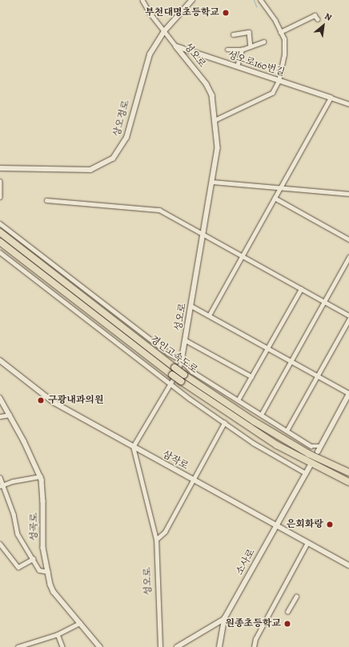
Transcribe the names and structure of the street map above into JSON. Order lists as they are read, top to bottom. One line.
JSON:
{"streets":{"highway":["경인고속도로"],"street":["성오로","성오로160번길","상오정로","삼작로","성곡로","소사로"]},"crossings":[["성오로","성오로160번길"],["성오로","상오정로"],["성오로","삼작로"],["삼작로","소사로"]],"places":["부천대명초등학교","구광내과의원","은회화랑","원종초등학교"],"north":"top right"}
